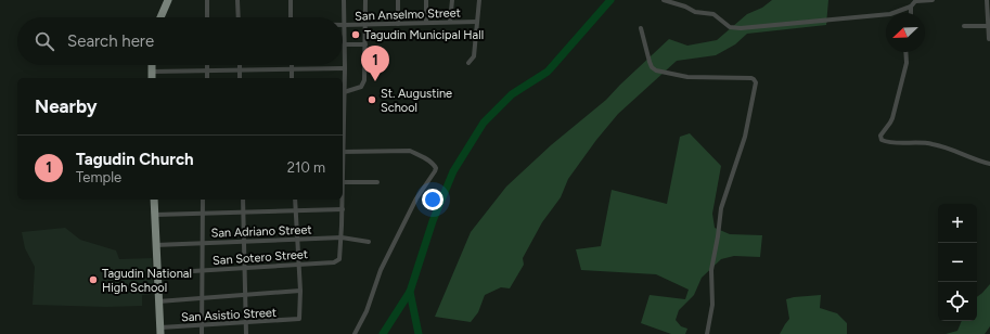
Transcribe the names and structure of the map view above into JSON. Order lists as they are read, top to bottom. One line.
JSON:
{"streets":{"street":["San Anselmo Street","San Adriano Street","San Sotero Street","San Asistio Street"]},"crossings":[["San Adriano Street","San Sotero Street"]],"places":["Tagudin Municipal Hall","St. Augustine School","Tagudin National High School"],"north":"bottom left","page":{"search":"Search here","pins":"1","heading":"Nearby","list":[{"mark":"1","name":"Tagudin Church","note":"Temple","value":"210 m"}],"map_buttons":["+","−"]}}
